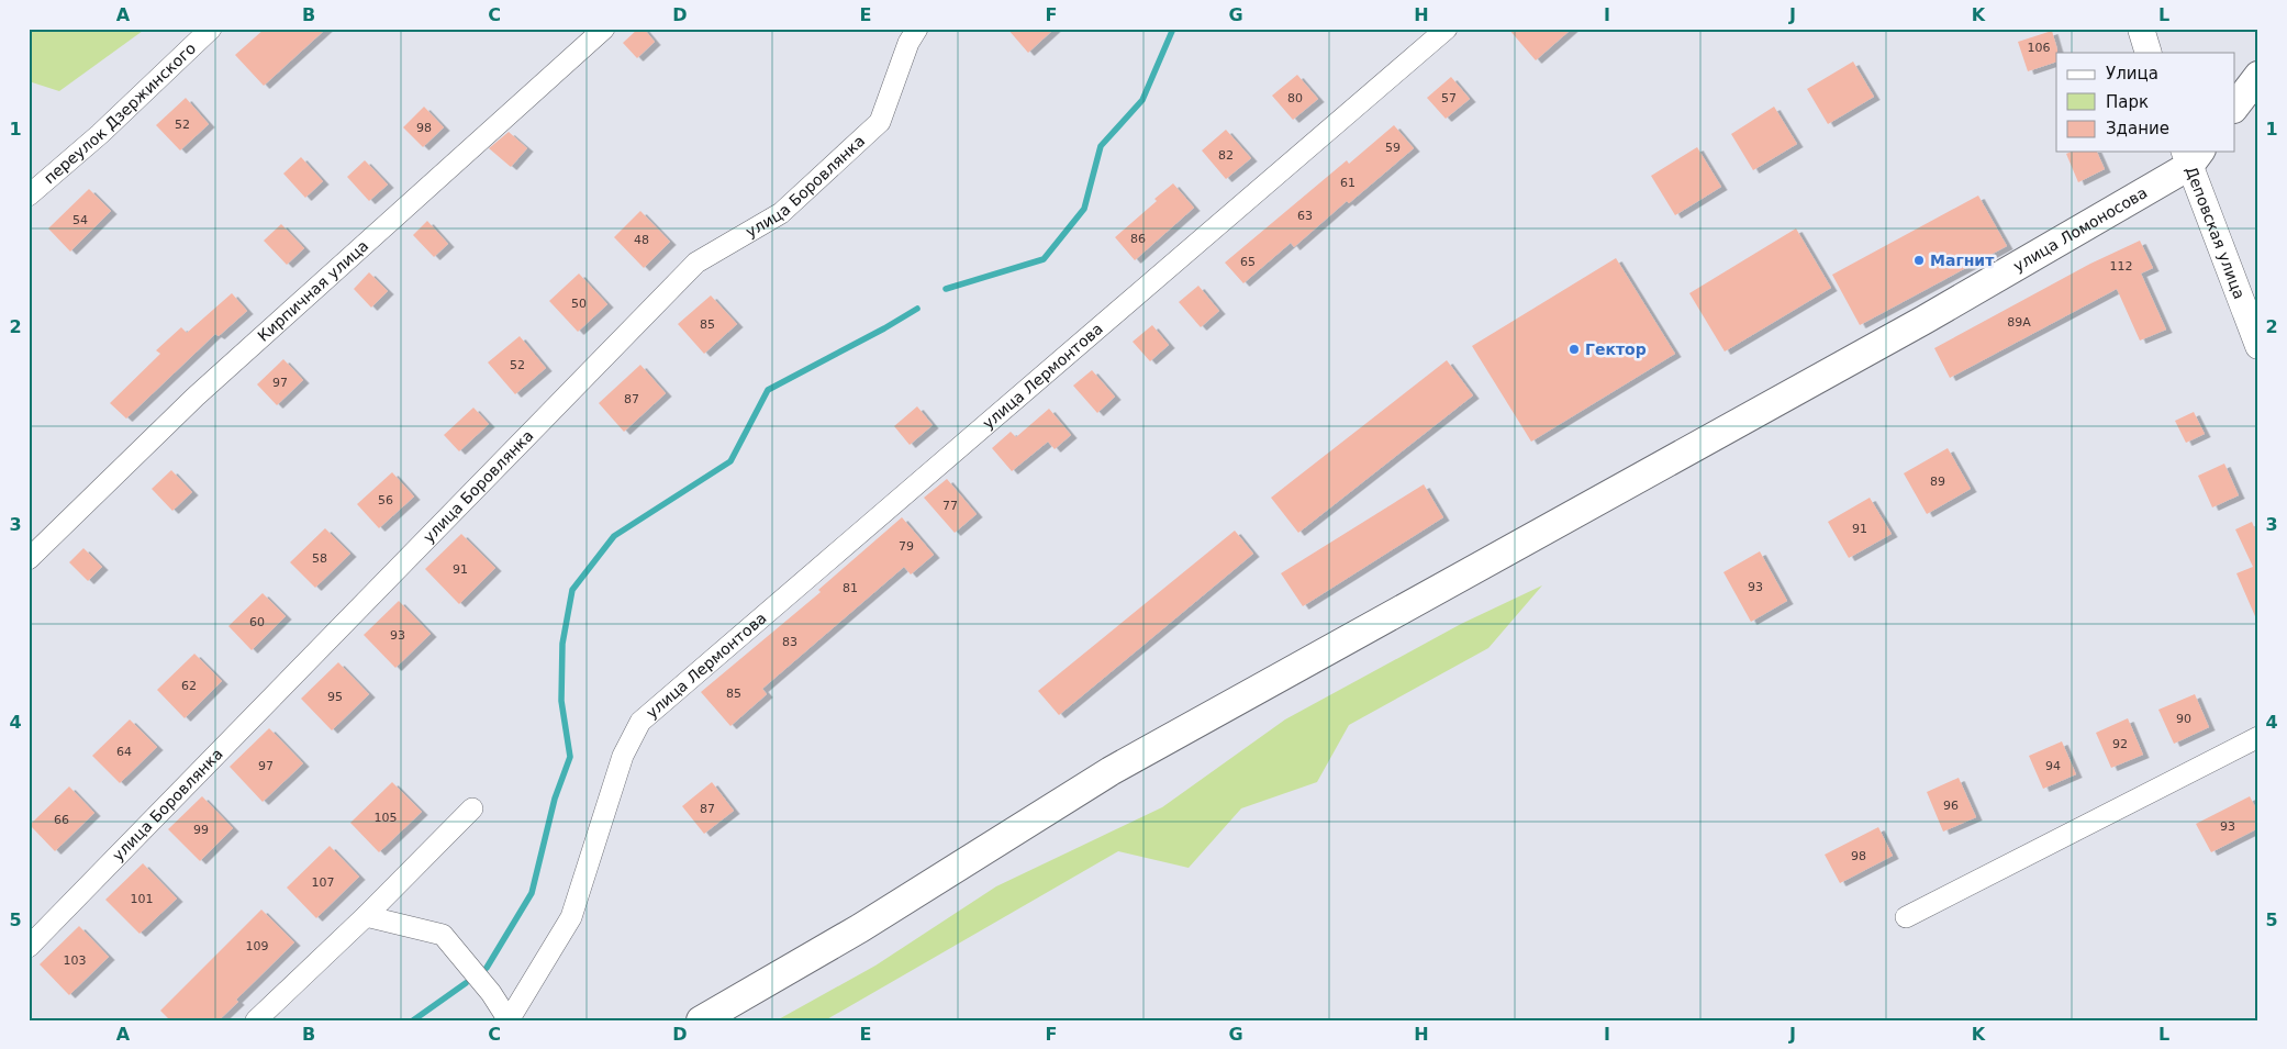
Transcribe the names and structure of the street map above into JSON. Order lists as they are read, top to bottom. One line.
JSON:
{"streets":{"main road":["улица Ломоносова"],"street":["переулок Дзержинского","улица Боровлянка","Деповская улица","Кирпичная улица","улица Лермонтова"]},"crossings":[["улица Ломоносова","Деповская улица"]],"places":["Магнит","Гектор"],"house_numbers":["106","80","57","52","98","59","82","61","63","54","86","48","65","112","50","89А","85","52","97","87","89","56","77","91","79","58","91","93","81","60","93","83","62","85","95","90","92","64","97","94","96","87","105","66","93","99","98","107","101","109","103"],"legend":["Улица","Парк","Здание"],"grid":{"columns":["A","B","C","D","E","F","G","H","I","J","K","L"],"rows":["1","2","3","4","5"]}}
